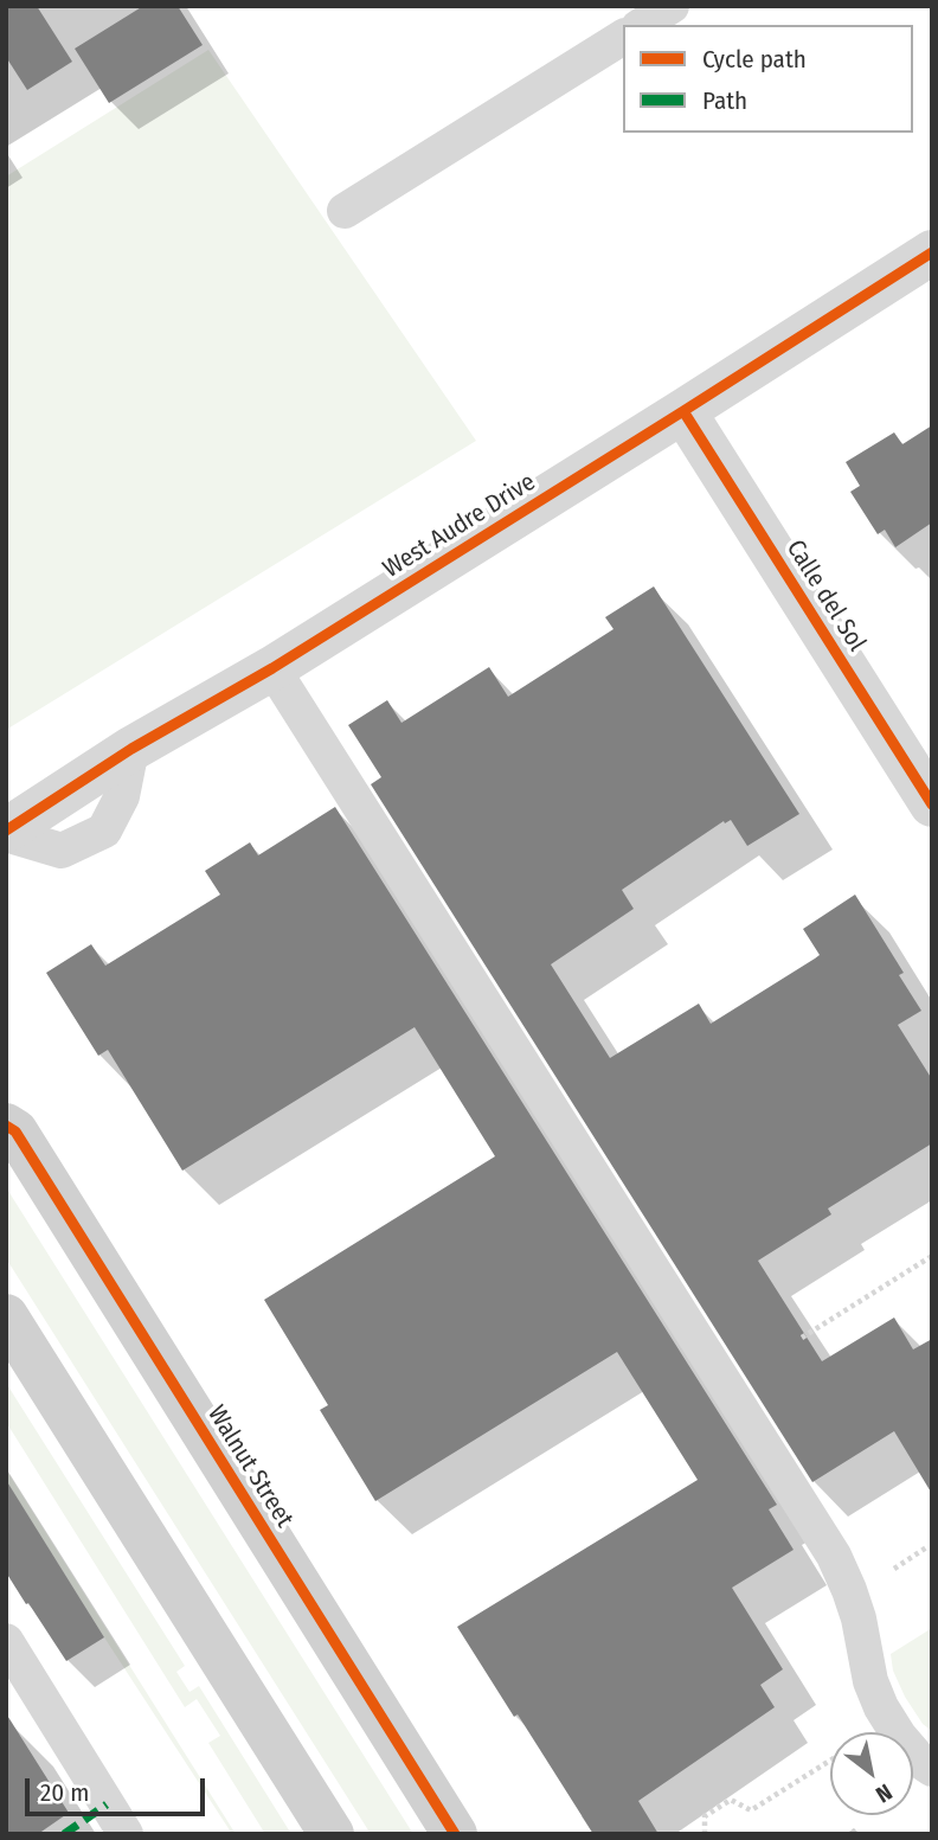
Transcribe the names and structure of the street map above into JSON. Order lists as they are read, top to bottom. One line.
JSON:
{"streets":{"street":["West Audre Drive","Calle del Sol","Walnut Street"]},"crossings":[["West Audre Drive","Calle del Sol"]],"legend":["Cycle path","Path"],"scale_bar":"20 m","north":"bottom right"}
